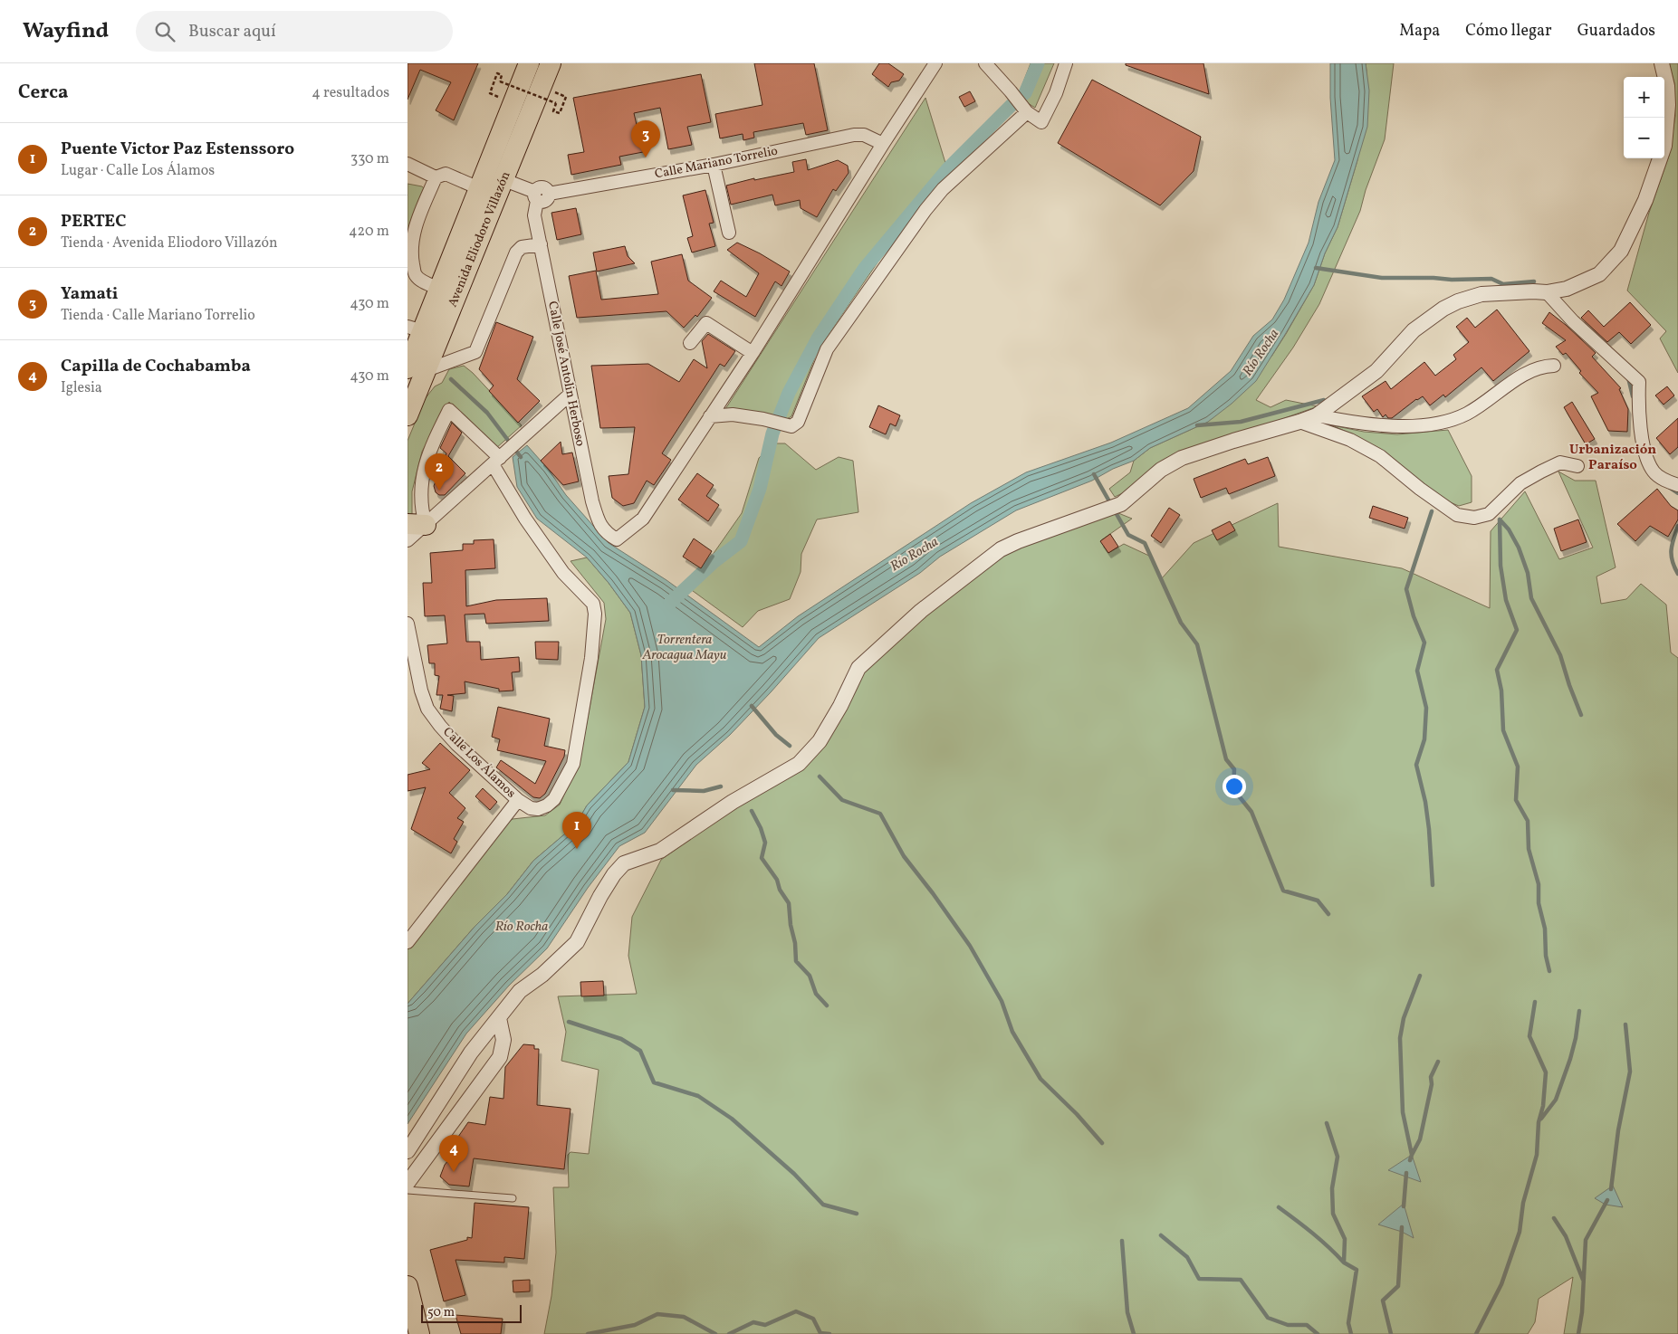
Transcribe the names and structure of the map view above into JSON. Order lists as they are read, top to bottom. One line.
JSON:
{"streets":{"highway":["Avenida Eliodoro Villazón"],"street":["Calle Mariano Torrelio","Calle José Antolin Herboso","Calle Los Álamos"]},"crossings":[["Calle Mariano Torrelio","Calle José Antolin Herboso"]],"districts":["Urbanización Paraíso"],"water":["Río Rocha","Torrentera Arocagua Mayu"],"scale_bar":"50 m","page":{"header":"Wayfind","search":"Buscar aquí","nav":["Mapa","Cómo llegar","Guardados"],"heading":["Cerca","4 resultados"],"map_buttons":["+","−"],"pins":["3","2","1","4"],"list":[{"mark":"1","name":"Puente Victor Paz Estenssoro","note":"Lugar · Calle Los Álamos","value":"330 m"},{"mark":"2","name":"PERTEC","note":"Tienda · Avenida Eliodoro Villazón","value":"420 m"},{"mark":"3","name":"Yamati","note":"Tienda · Calle Mariano Torrelio","value":"430 m"},{"mark":"4","name":"Capilla de Cochabamba","note":"Iglesia","value":"430 m"}],"scale":"50 m"}}
